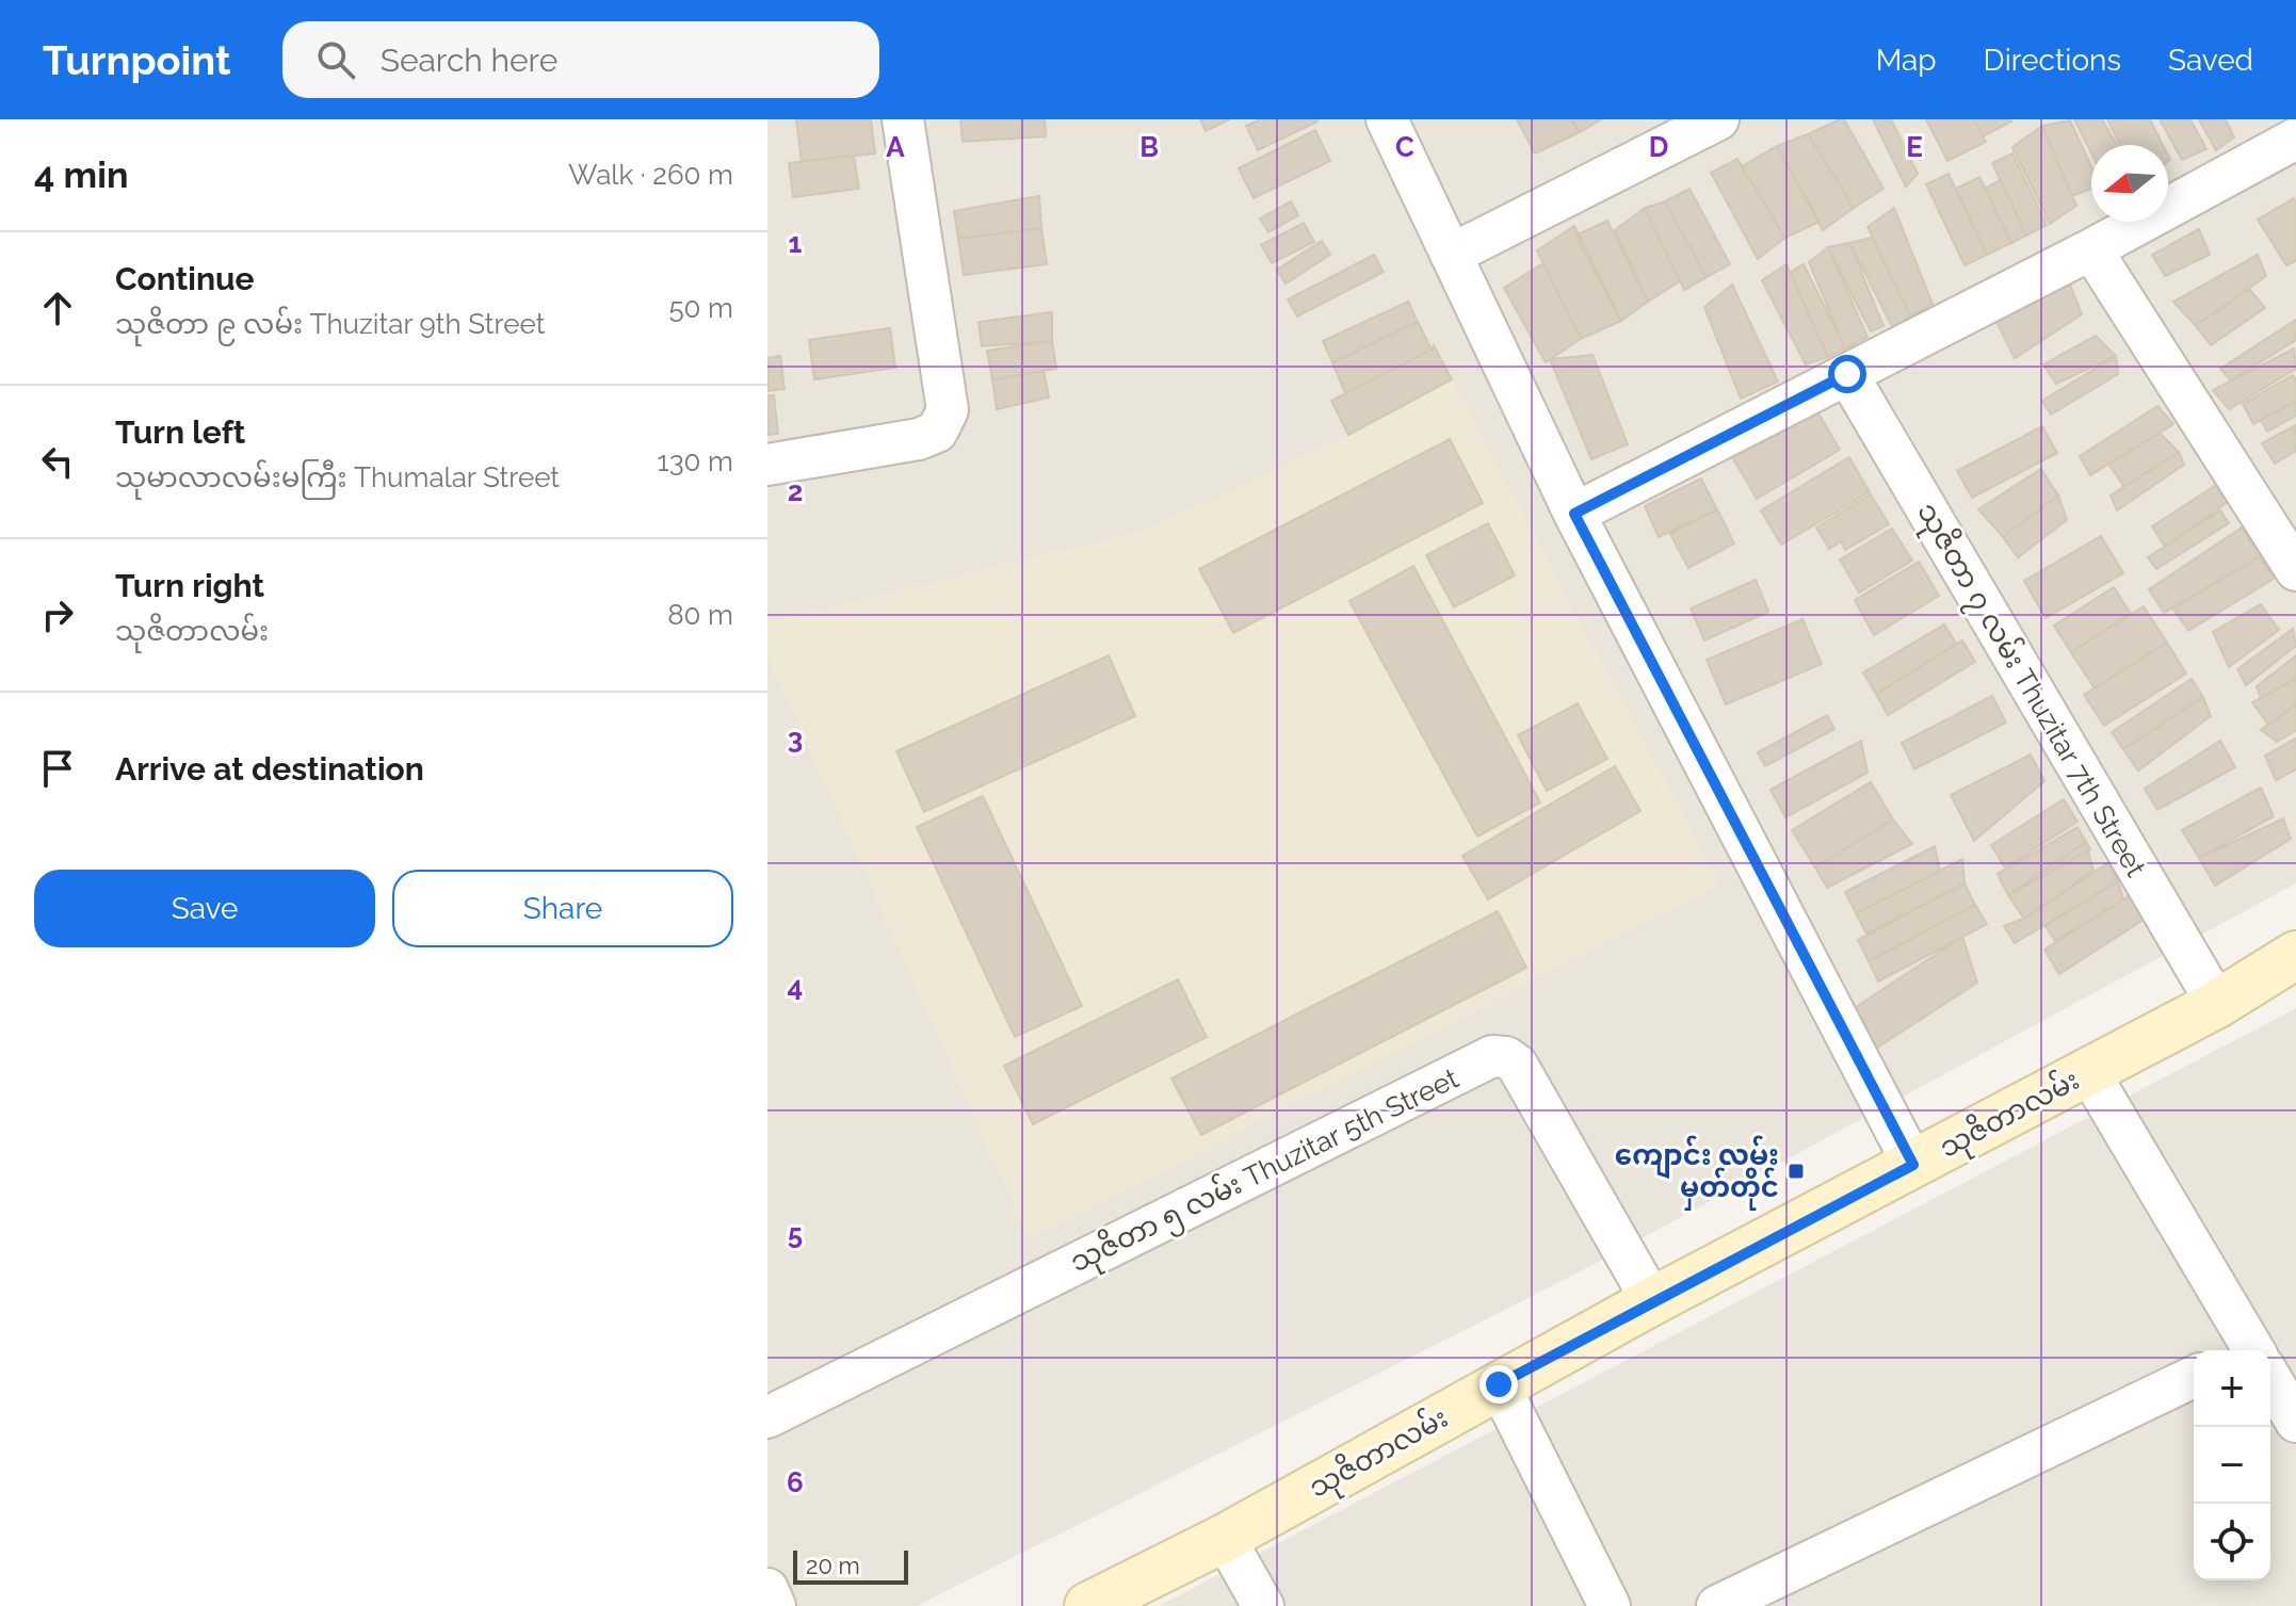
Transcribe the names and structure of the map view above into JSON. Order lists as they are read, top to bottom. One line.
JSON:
{"streets":{"main road":["သုဇိတာလမ်း"],"street":["သုဇိတာ ၇ လမ်း Thuzitar 7th Street","သုဇိတာ ၅ လမ်း Thuzitar 5th Street"]},"crossings":[["သုဇိတာ ၇ လမ်း Thuzitar 7th Street","သုဇိတာလမ်း"],["သုဇိတာလမ်း","သုဇိတာ ၅ လမ်း Thuzitar 5th Street"]],"places":{"transit":["ကျောင်း လမ်း မှတ်တိုင်"]},"scale_bar":"20 m","north":"left","page":{"header":"Turnpoint","search":"Search here","nav":["Map","Directions","Saved"],"heading":["4 min","Walk · 260 m"],"list":[["Continue","သုဇိတာ ၉ လမ်း Thuzitar 9th Street","50 m"],["Turn left","သုမာလာလမ်းမကြီး Thumalar Street","130 m"],["Turn right","သုဇိတာလမ်း","80 m"],"Arrive at destination"],"buttons":["Save","Share"],"map_buttons":["+","−"],"scale":"20 m"},"grid":{"columns":["A","B","C","D","E"],"rows":["1","2","3","4","5","6"]}}
